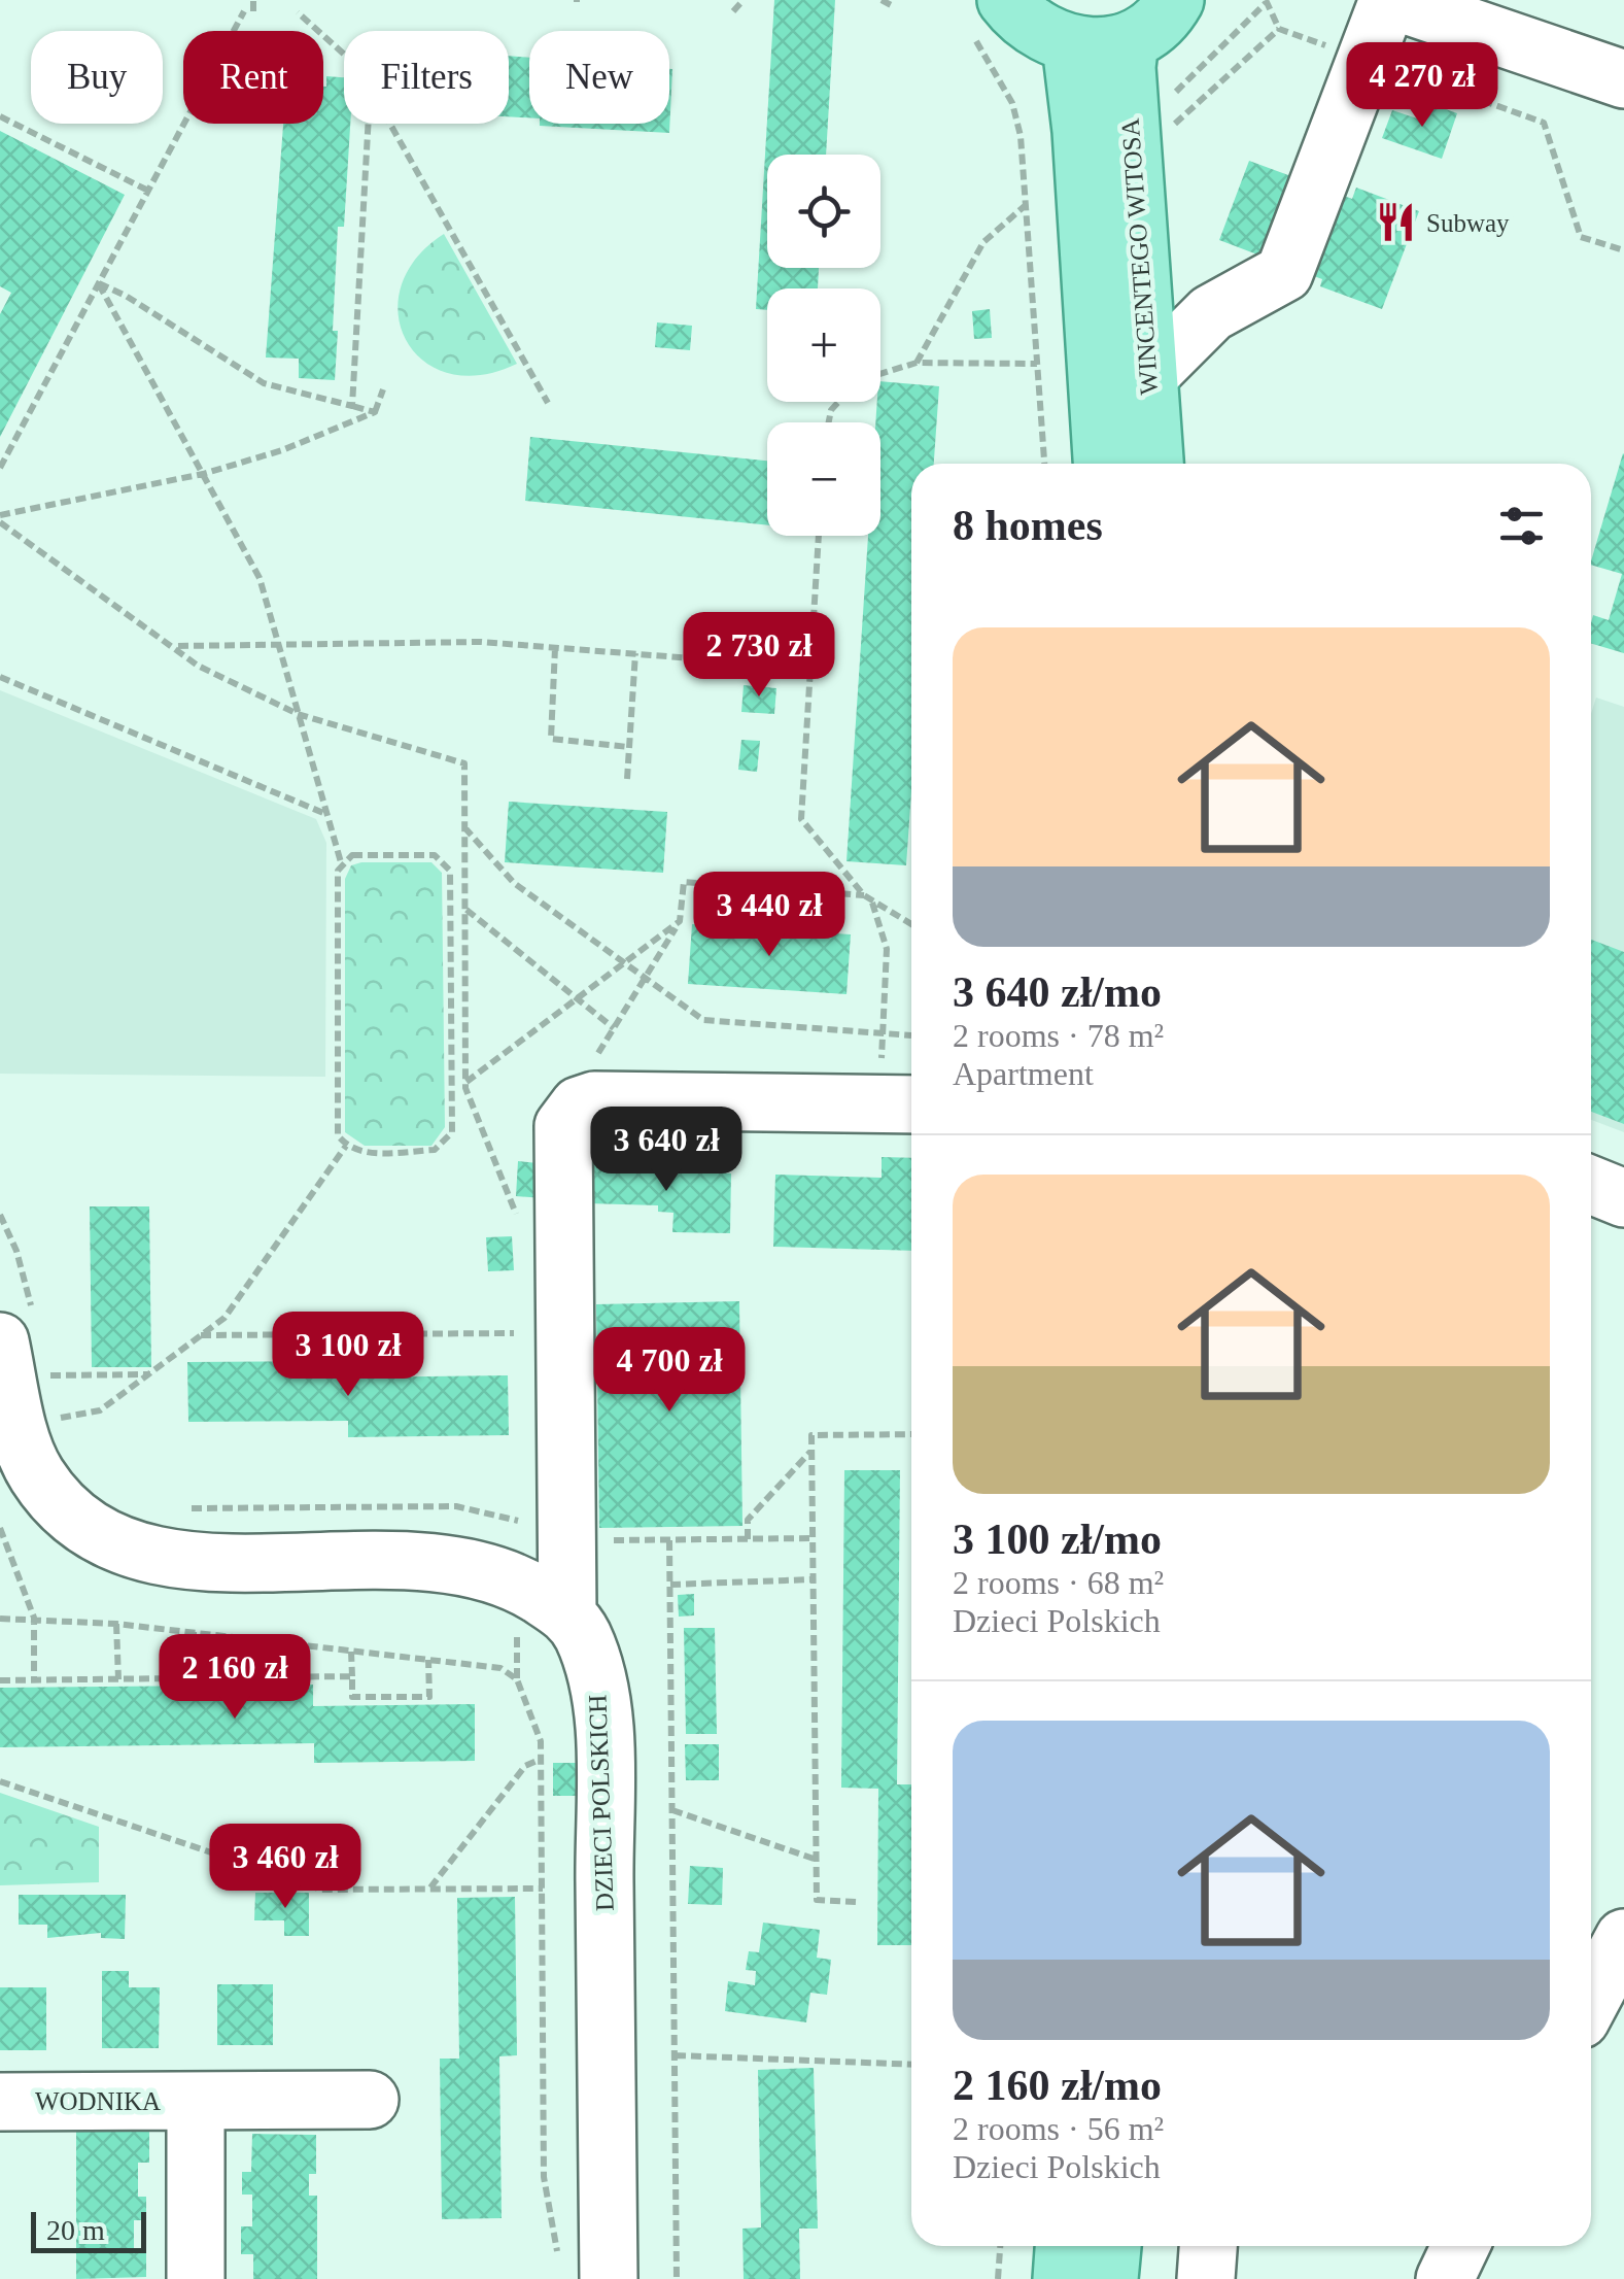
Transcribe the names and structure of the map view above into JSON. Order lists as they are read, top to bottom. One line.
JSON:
{"streets":{"main road":["WINCENTEGO WITOSA"],"street":["DZIECI POLSKICH","WODNIKA"]},"places":{"restaurant":["Subway"]},"scale_bar":"20 m","page":{"chip":["Buy","Rent","Filters","New"],"price":["4 270 zł","2 730 zł","3 440 zł","3 640 zł","3 100 zł","4 700 zł","2 160 zł","3 460 zł"],"map_buttons":["+","−"],"heading":"8 homes","list":[{"name":"3 640 zł/mo","note":"2 rooms · 78 m² · Apartment"},{"name":"3 100 zł/mo","note":"2 rooms · 68 m² · Dzieci Polskich"},{"name":"2 160 zł/mo","note":"2 rooms · 56 m² · Dzieci Polskich"}],"scale":"20 m"}}
